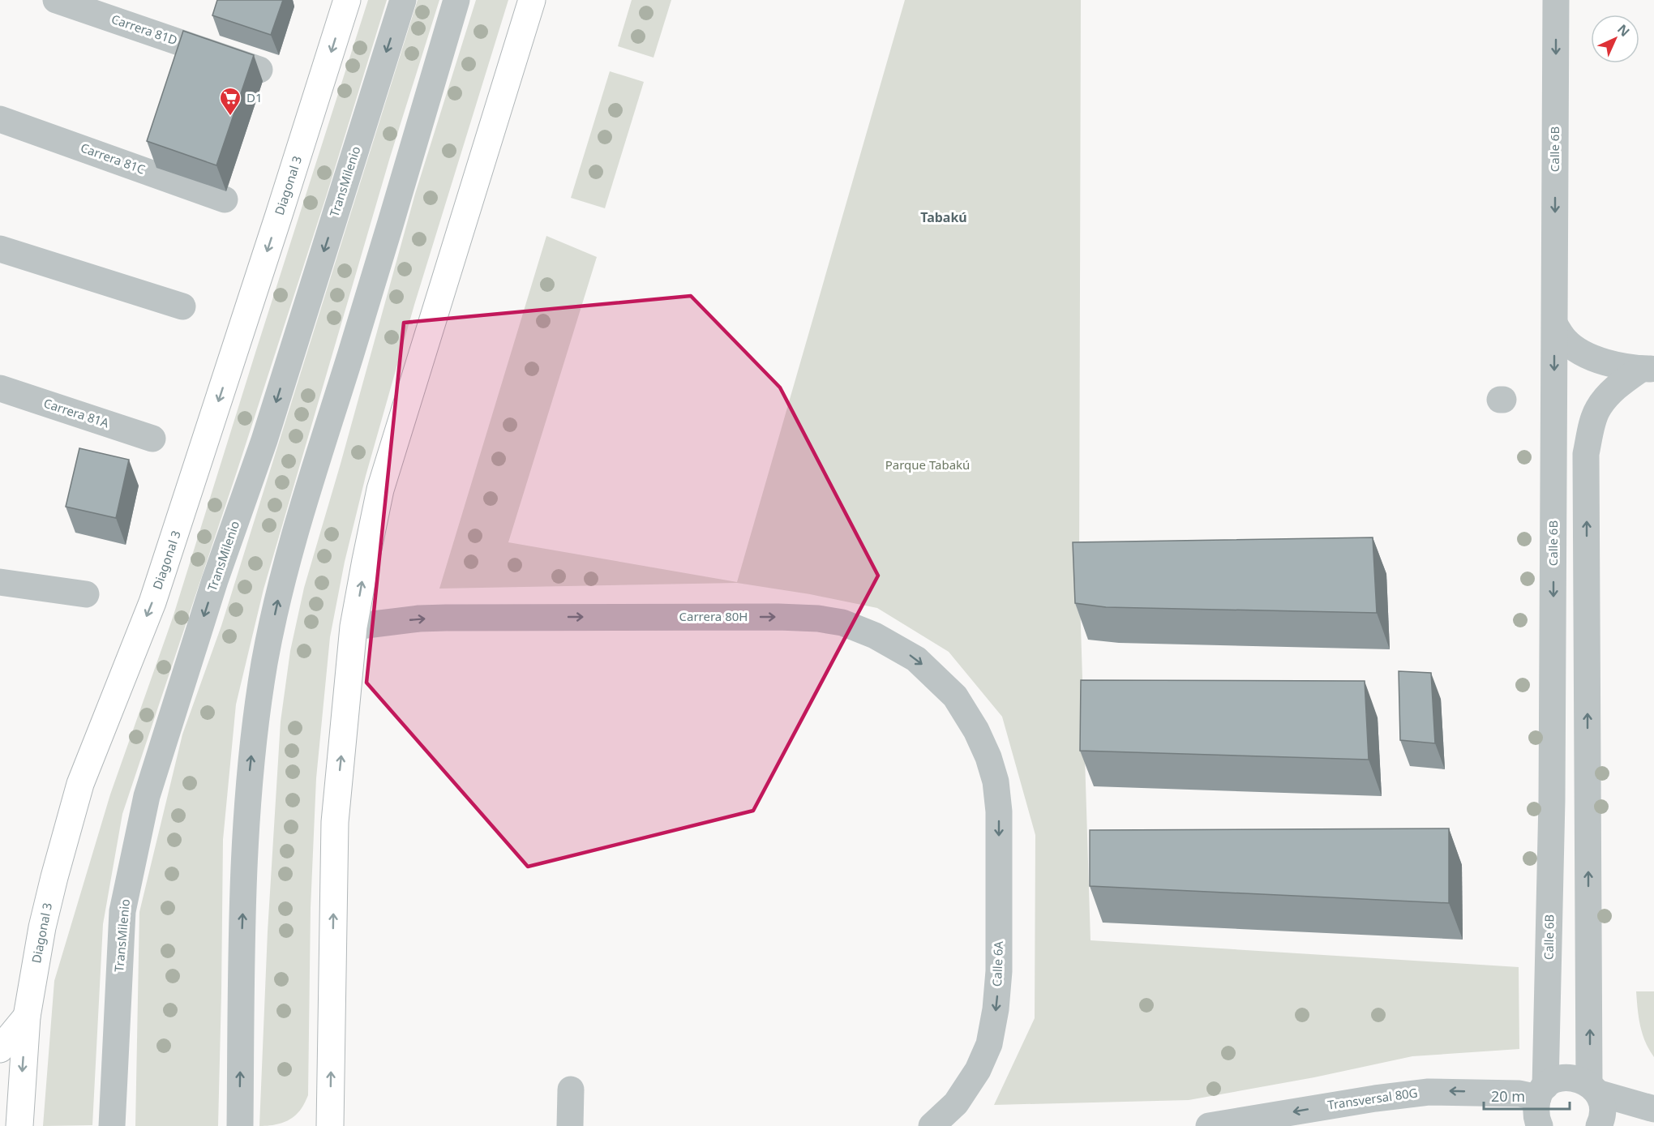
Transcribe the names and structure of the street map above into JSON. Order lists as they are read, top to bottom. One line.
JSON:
{"streets":{"main road":["Diagonal 3"],"street":["Carrera 81D","Calle 6B","Carrera 81C","TransMilenio","Carrera 81A","Carrera 80H","Calle 6A","Transversal 80G"]},"crossings":[["Calle 6B","Transversal 80G"],["Carrera 80H","Calle 6A"]],"one_way":["Carrera 80H","Calle 6A","Transversal 80G"],"districts":["Tabakú"],"parks":["Parque Tabakú"],"places":{"supermarket":["D1"]},"scale_bar":"20 m","north":"top right"}
